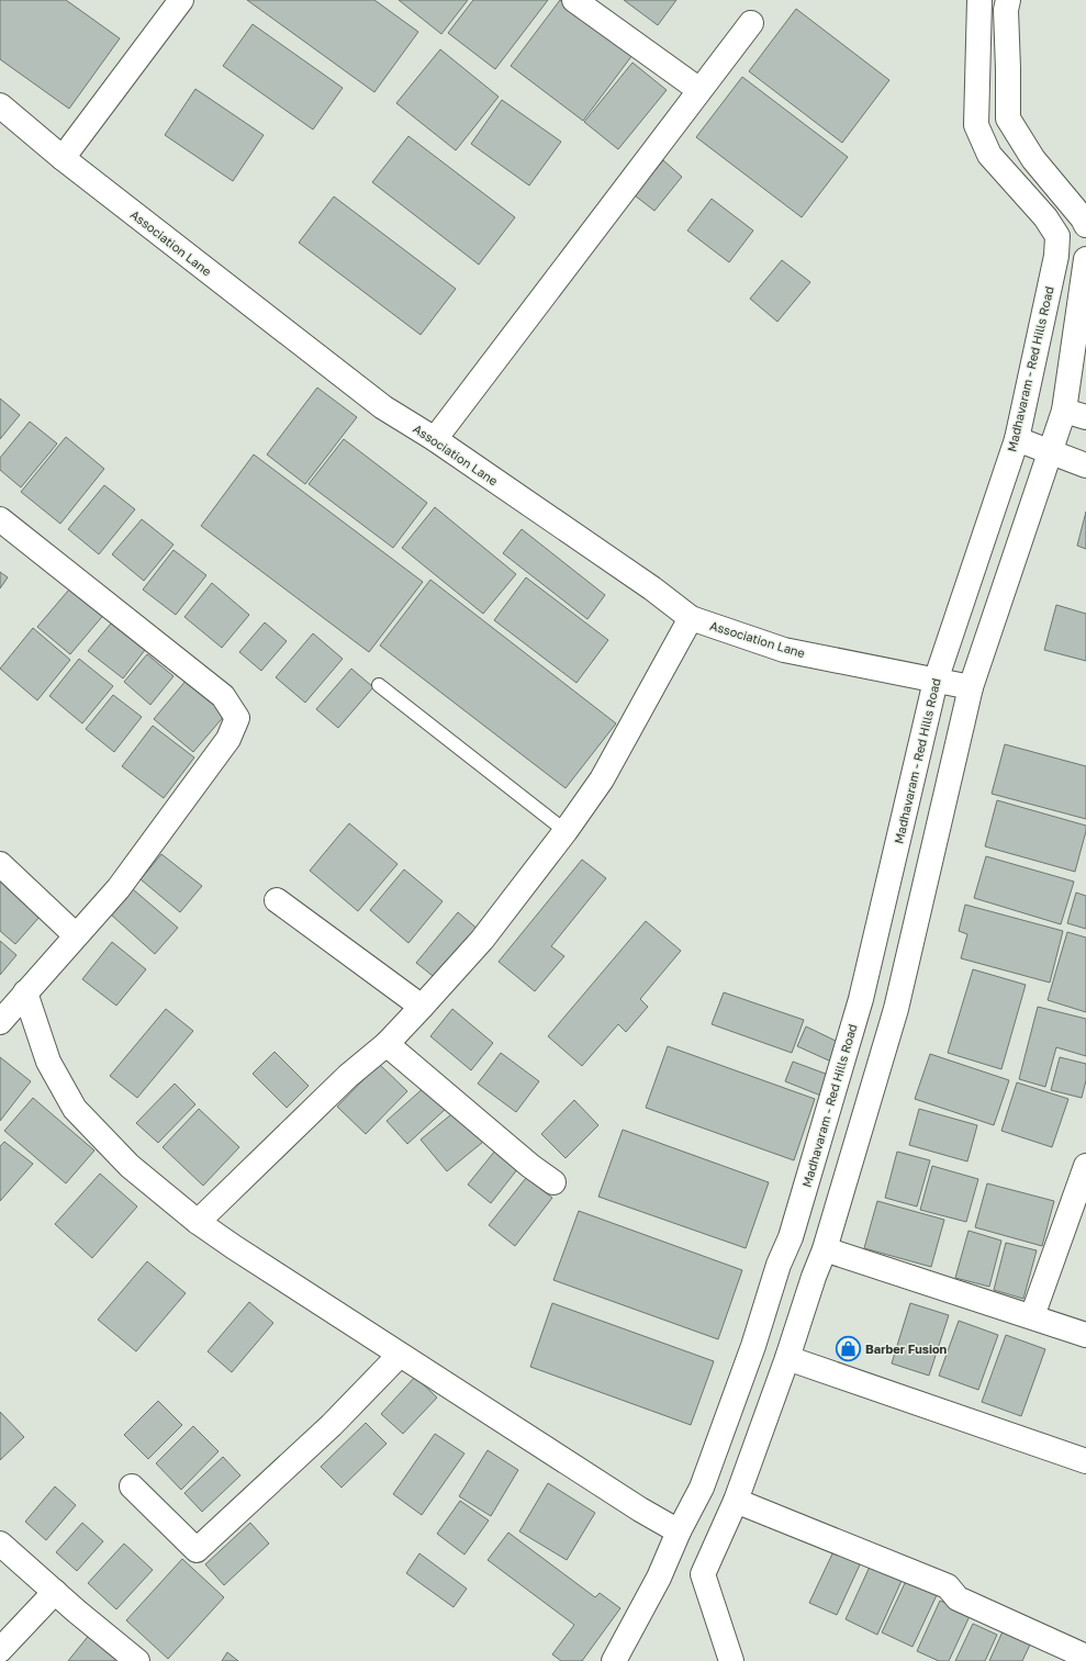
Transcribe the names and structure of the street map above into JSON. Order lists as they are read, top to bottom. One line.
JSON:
{"streets":{"street":["Association Lane","Madhavaram - Red Hills Road"]},"crossings":[["Association Lane","Madhavaram - Red Hills Road"]],"places":{"shop":["Barber Fusion"]}}
